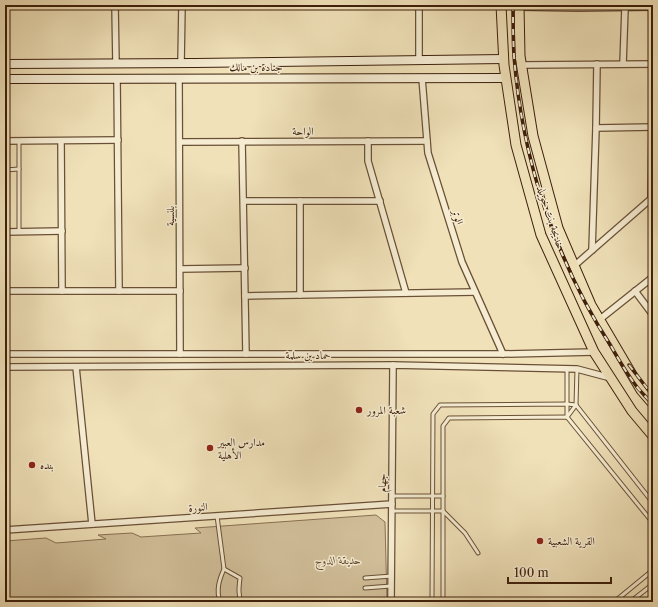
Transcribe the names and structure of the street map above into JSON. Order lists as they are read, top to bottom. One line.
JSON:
{"streets":{"main road":["خديجة بنت خويلد"],"street":["جنادة بن مالك","الواحة","بلنسية","الوتر","حماد بن سلمة","جهام","النورة"]},"crossings":[["جنادة بن مالك","بلنسية"],["جنادة بن مالك","الوتر"],["جنادة بن مالك","خديجة بنت خويلد"],["الواحة","بلنسية"],["الواحة","الوتر"],["بلنسية","حماد بن سلمة"],["الوتر","حماد بن سلمة"],["خديجة بنت خويلد","حماد بن سلمة"],["حماد بن سلمة","جهام"],["جهام","النورة"]],"parks":["حديقة الدوح"],"places":["شعبة المرور","مدارس العبير الأهلية","بنده","القرية الشعبية"],"scale_bar":"100 m"}
